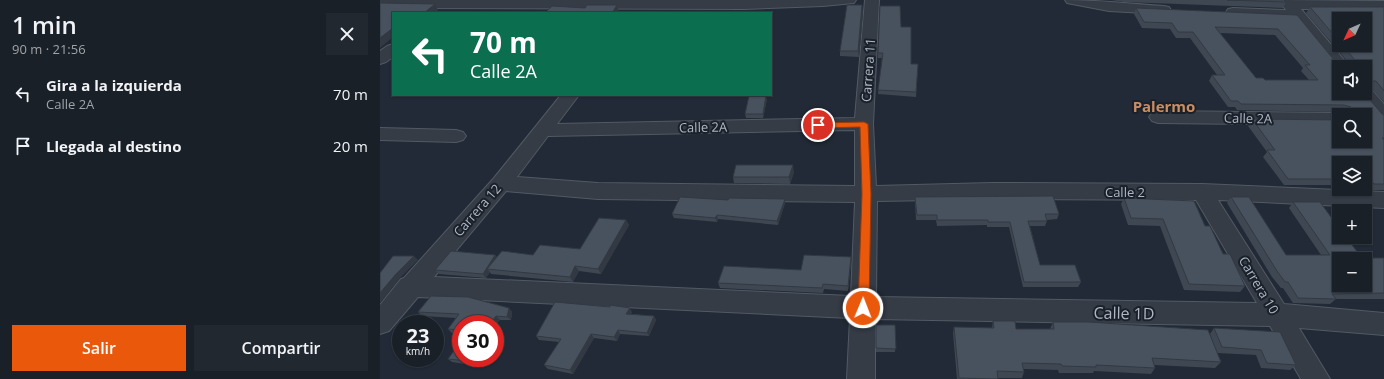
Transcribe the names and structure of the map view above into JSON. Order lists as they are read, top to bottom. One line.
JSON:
{"streets":{"street":["Carrera 11","Calle 2A","Calle 2","Carrera 12","Carrera 10","Calle 1D"]},"crossings":[["Carrera 11","Calle 2A"],["Carrera 11","Calle 2"],["Carrera 11","Calle 1D"],["Calle 2A","Carrera 12"],["Calle 2","Carrera 12"],["Calle 2","Carrera 10"],["Carrera 12","Calle 1D"],["Carrera 10","Calle 1D"]],"districts":["Palermo"],"north":"bottom left","page":{"heading":["1 min","90 m · 21:56"],"map_buttons":["+","−"],"turn":["70 m","Calle 2A"],"list":[{"name":"Gira a la izquierda","note":"Calle 2A","value":"70 m"},{"name":"Llegada al destino","value":"20 m"}],"speed":"23 km/h","limit":"30","buttons":["Salir","Compartir"]}}
